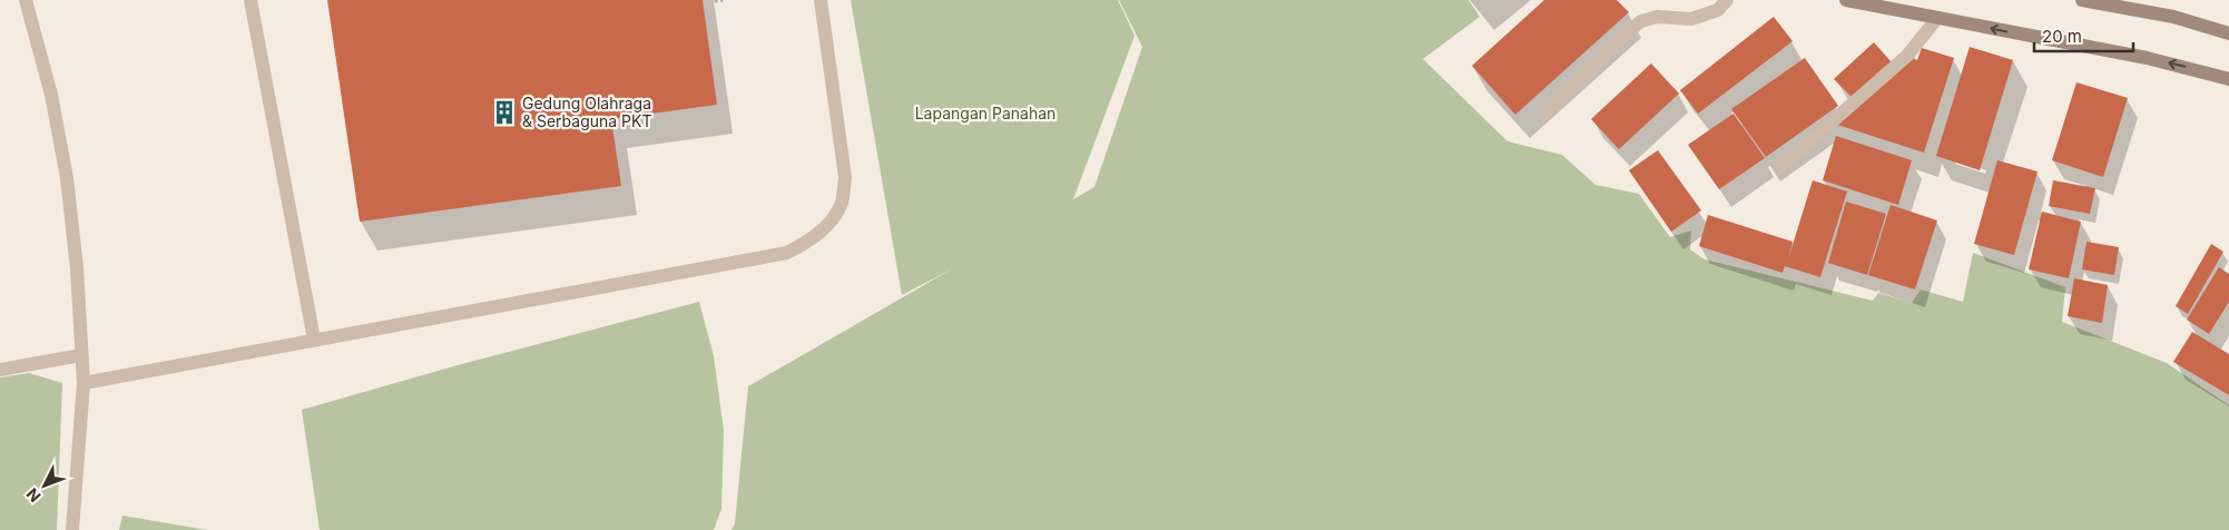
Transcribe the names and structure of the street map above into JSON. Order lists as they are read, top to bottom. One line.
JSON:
{"parks":["Lapangan Panahan"],"places":{"building":["Gedung Olahraga & Serbaguna PKT"]},"scale_bar":"20 m","north":"bottom left"}
